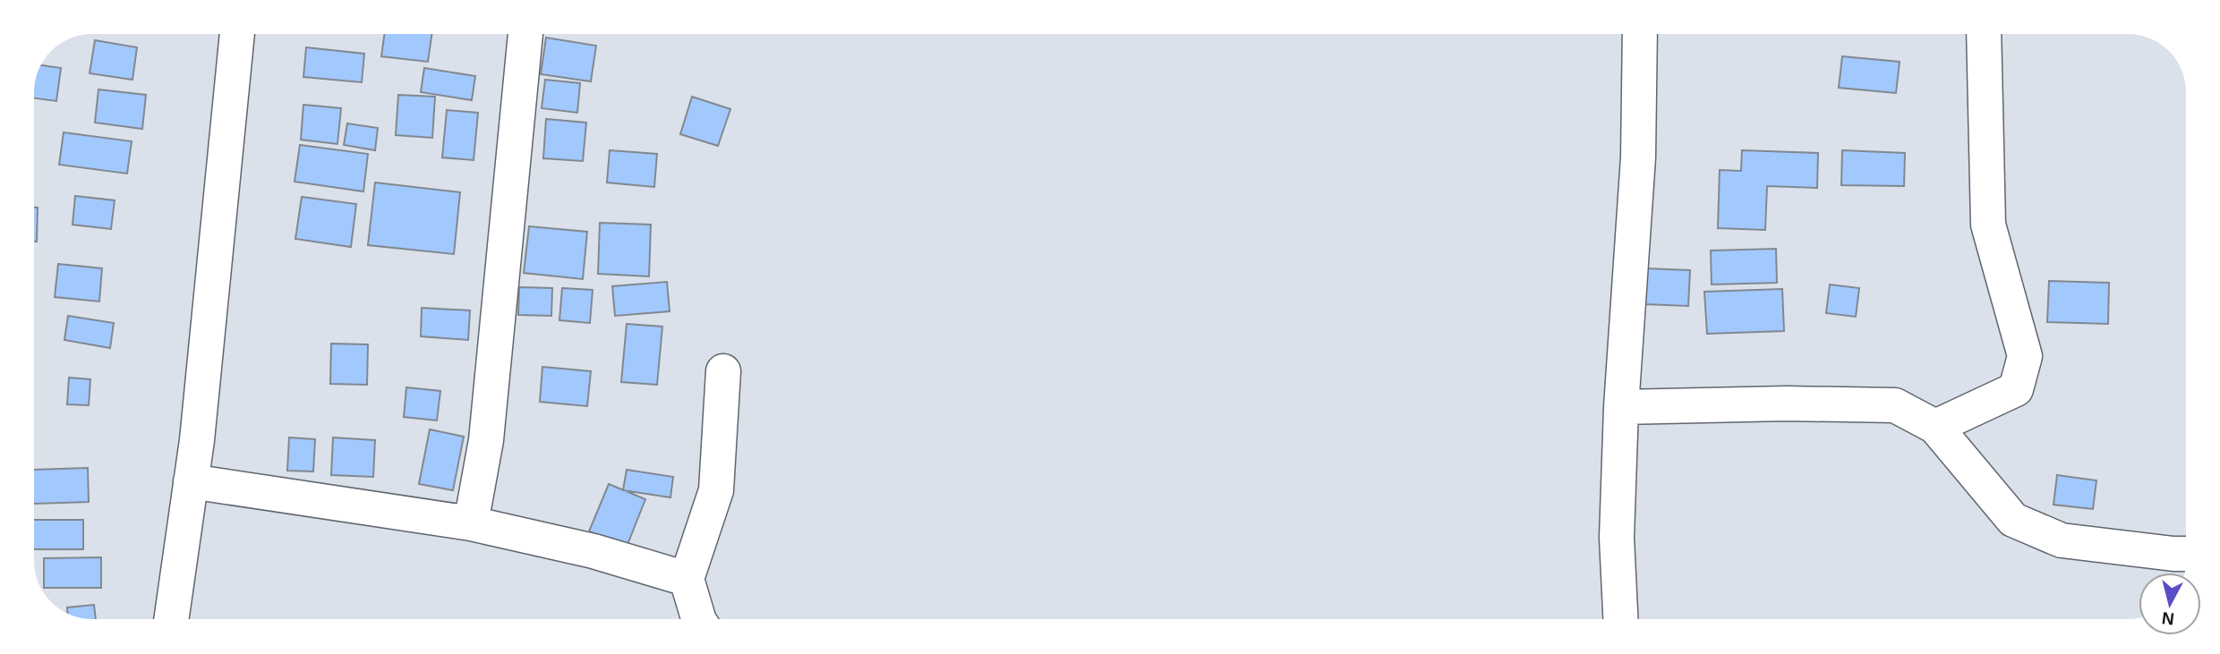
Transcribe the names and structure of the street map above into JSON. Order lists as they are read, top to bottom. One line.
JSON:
{"north":"bottom"}
